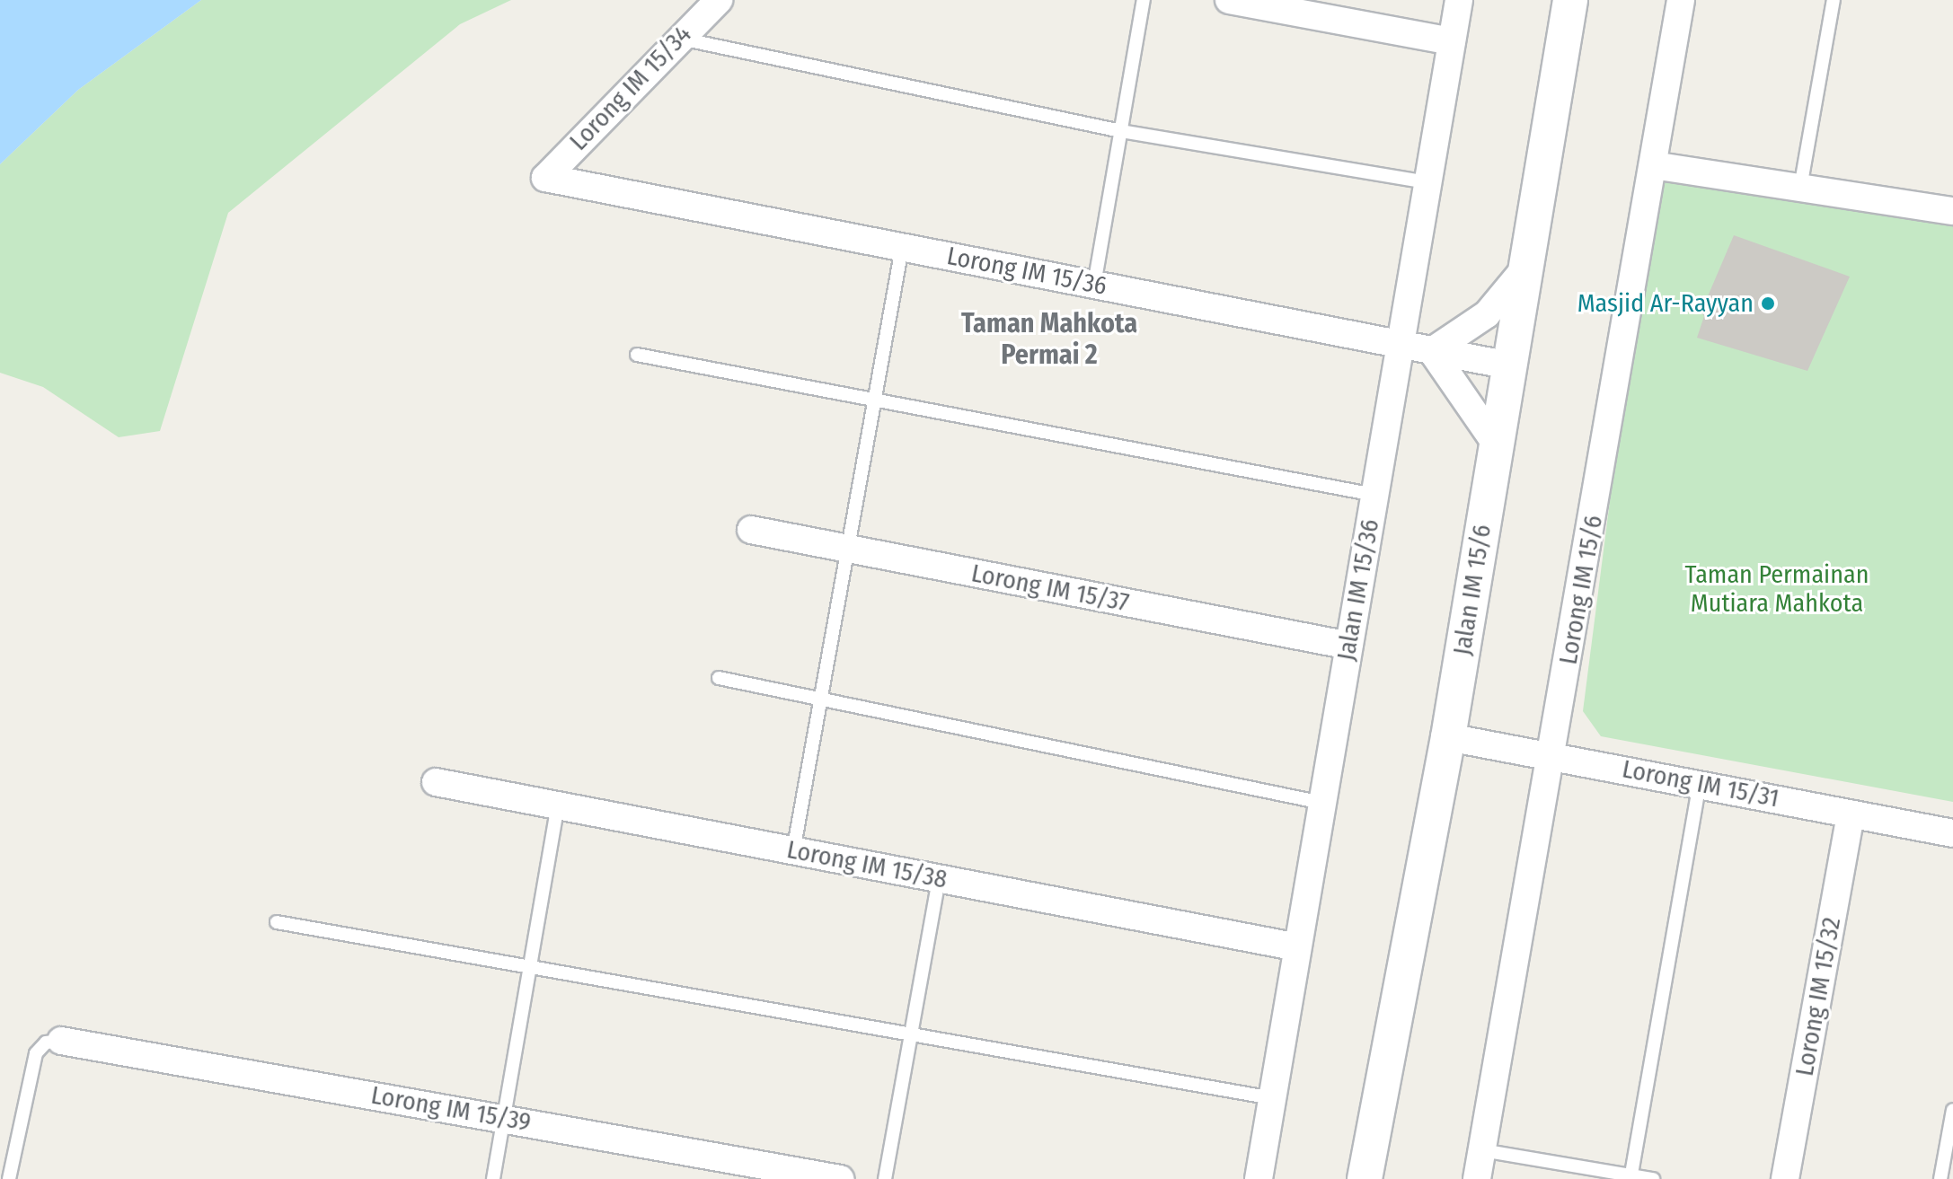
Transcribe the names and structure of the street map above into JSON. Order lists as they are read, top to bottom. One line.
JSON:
{"streets":{"street":["Lorong IM 15/34","Lorong IM 15/36","Lorong IM 15/37","Jalan IM 15/36","Jalan IM 15/6","Lorong IM 15/6","Lorong IM 15/31","Lorong IM 15/38","Lorong IM 15/32","Lorong IM 15/39"]},"crossings":[["Lorong IM 15/34","Lorong IM 15/36"],["Lorong IM 15/36","Jalan IM 15/36"],["Lorong IM 15/36","Jalan IM 15/6"],["Lorong IM 15/37","Jalan IM 15/36"],["Jalan IM 15/36","Lorong IM 15/38"],["Jalan IM 15/6","Lorong IM 15/31"],["Lorong IM 15/6","Lorong IM 15/31"],["Lorong IM 15/31","Lorong IM 15/32"]],"districts":["Taman Mahkota Permai 2"],"parks":["Taman Permainan Mutiara Mahkota"],"places":["Masjid Ar-Rayyan"]}
